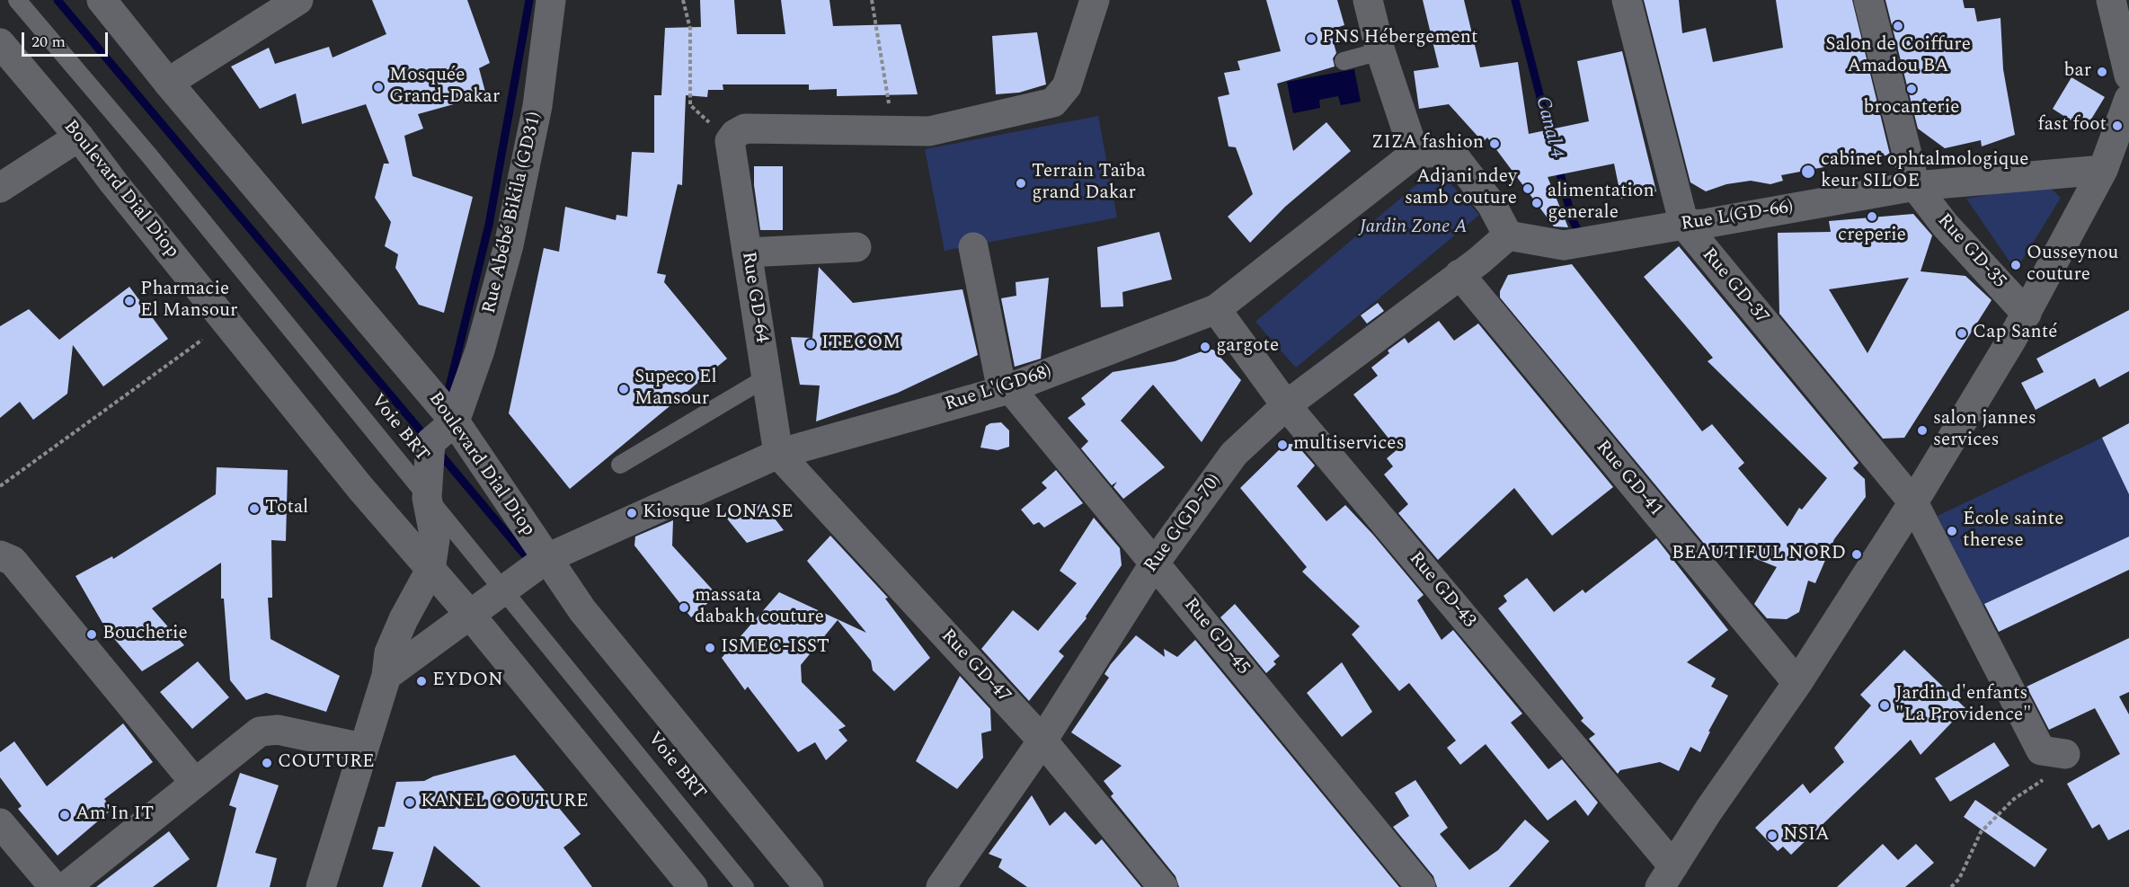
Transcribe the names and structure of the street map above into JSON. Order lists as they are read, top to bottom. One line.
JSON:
{"streets":{"street":["Boulevard Dial Diop","Rue Abébé Bikila (GD31)","Rue L(GD-66)","Rue GD-35","Rue GD-37","Rue GD-64","Rue L'(GD68)","Rue GD-41","Rue G(GD-70)","Rue GD-43","Rue GD-45","Rue GD-47"],"lane":["Voie BRT"]},"crossings":[["Boulevard Dial Diop","Rue Abébé Bikila (GD31)"],["Boulevard Dial Diop","Rue L'(GD68)"],["Rue L(GD-66)","Rue GD-35"],["Rue L(GD-66)","Rue GD-37"],["Rue L(GD-66)","Rue G(GD-70)"],["Rue GD-64","Rue L'(GD68)"],["Rue GD-64","Rue GD-47"],["Rue L'(GD68)","Voie BRT"],["Rue L'(GD68)","Rue GD-43"],["Rue L'(GD68)","Rue GD-45"],["Rue L'(GD68)","Rue GD-47"],["Rue GD-41","Rue G(GD-70)"],["Rue G(GD-70)","Rue GD-43"],["Rue G(GD-70)","Rue GD-45"],["Rue G(GD-70)","Rue GD-47"]],"water":["Canal 4"],"parks":["Jardin Zone A"],"places":["Salon de Coiffure Amadou BA","PNS Hébergement","bar","Mosquée Grand-Dakar","brocanterie","fast foot","ZIZA fashion","cabinet ophtalmologique keur SILOE","Terrain Taïba grand Dakar","Adjani ndey samb couture","alimentation generale","creperie","Ousseynou couture","Pharmacie El Mansour","Cap Santé","ITECOM","gargote","Supeco El Mansour","salon jannes services","multiservices","Total","Kiosque LONASE","École sainte therese","BEAUTIFUL NORD","massata dabakh couture","Boucherie","ISMEC-ISST","EYDON","Jardin d'enfants \"La Providence\"","COUTURE","KANEL COUTURE","Am'In IT","NSIA"],"scale_bar":"20 m"}
